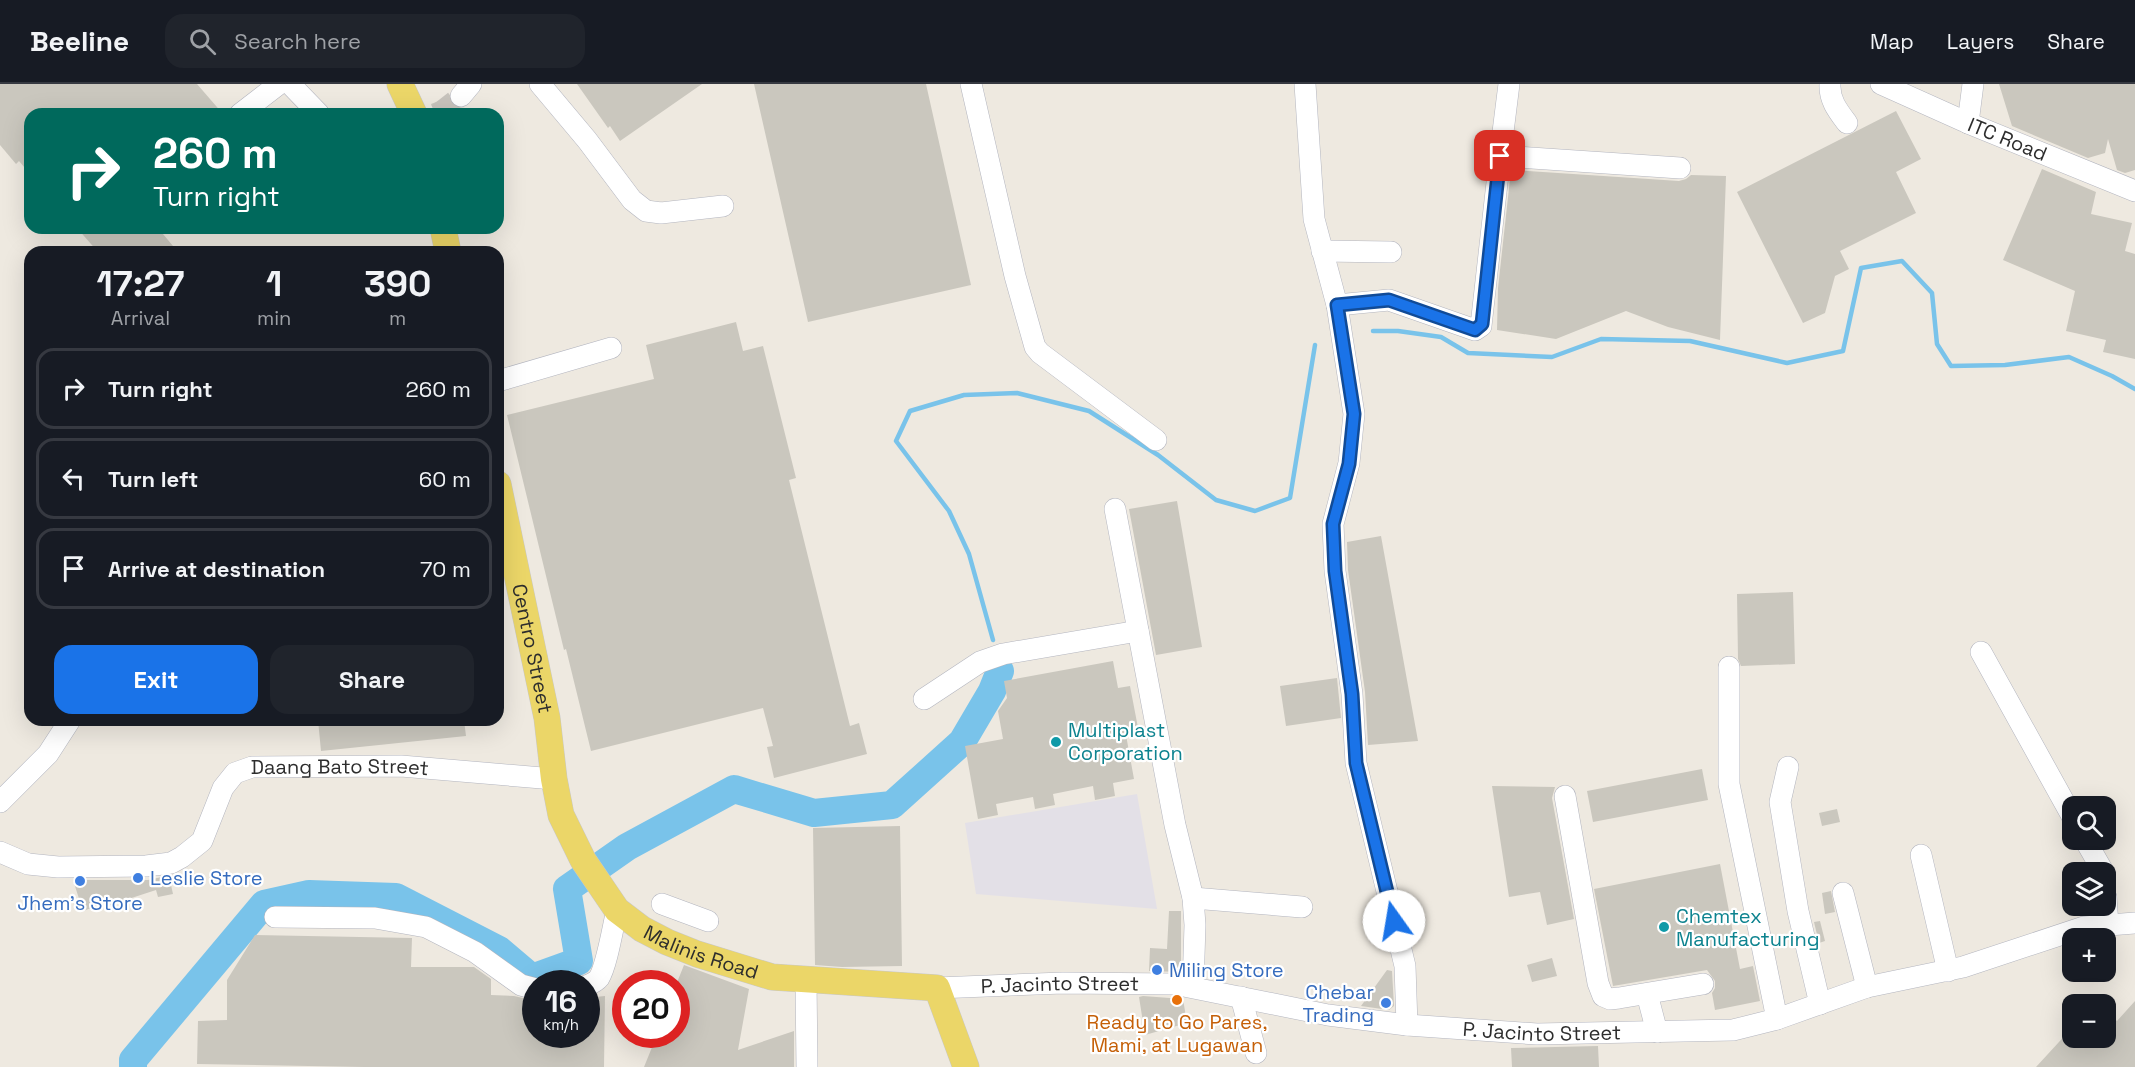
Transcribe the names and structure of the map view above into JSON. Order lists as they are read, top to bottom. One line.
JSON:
{"streets":{"main road":["Centro Street","Malinis Road"],"street":["ITC Road","Daang Bato Street","P. Jacinto Street"]},"crossings":[["Centro Street","Daang Bato Street"],["Centro Street","Malinis Road"],["Daang Bato Street","Malinis Road"],["Malinis Road","P. Jacinto Street"]],"places":["Multiplast Corporation","Leslie Store","Jhem's Store","Chemtex Manufacturing","Miling Store","Ready to Go Pares, Mami, at Lugawan","Chebar Trading"],"page":{"header":"Beeline","search":"Search here","nav":["Map","Layers","Share"],"turn":["260 m","Turn right"],"eta":["17:27","Arrival","1","min","390","m"],"list":[{"name":"Turn right","value":"260 m"},{"name":"Turn left","value":"60 m"},{"name":"Arrive at destination","value":"70 m"}],"buttons":["Exit","Share"],"map_buttons":["+","−"],"speed":"16 km/h","limit":"20"}}
